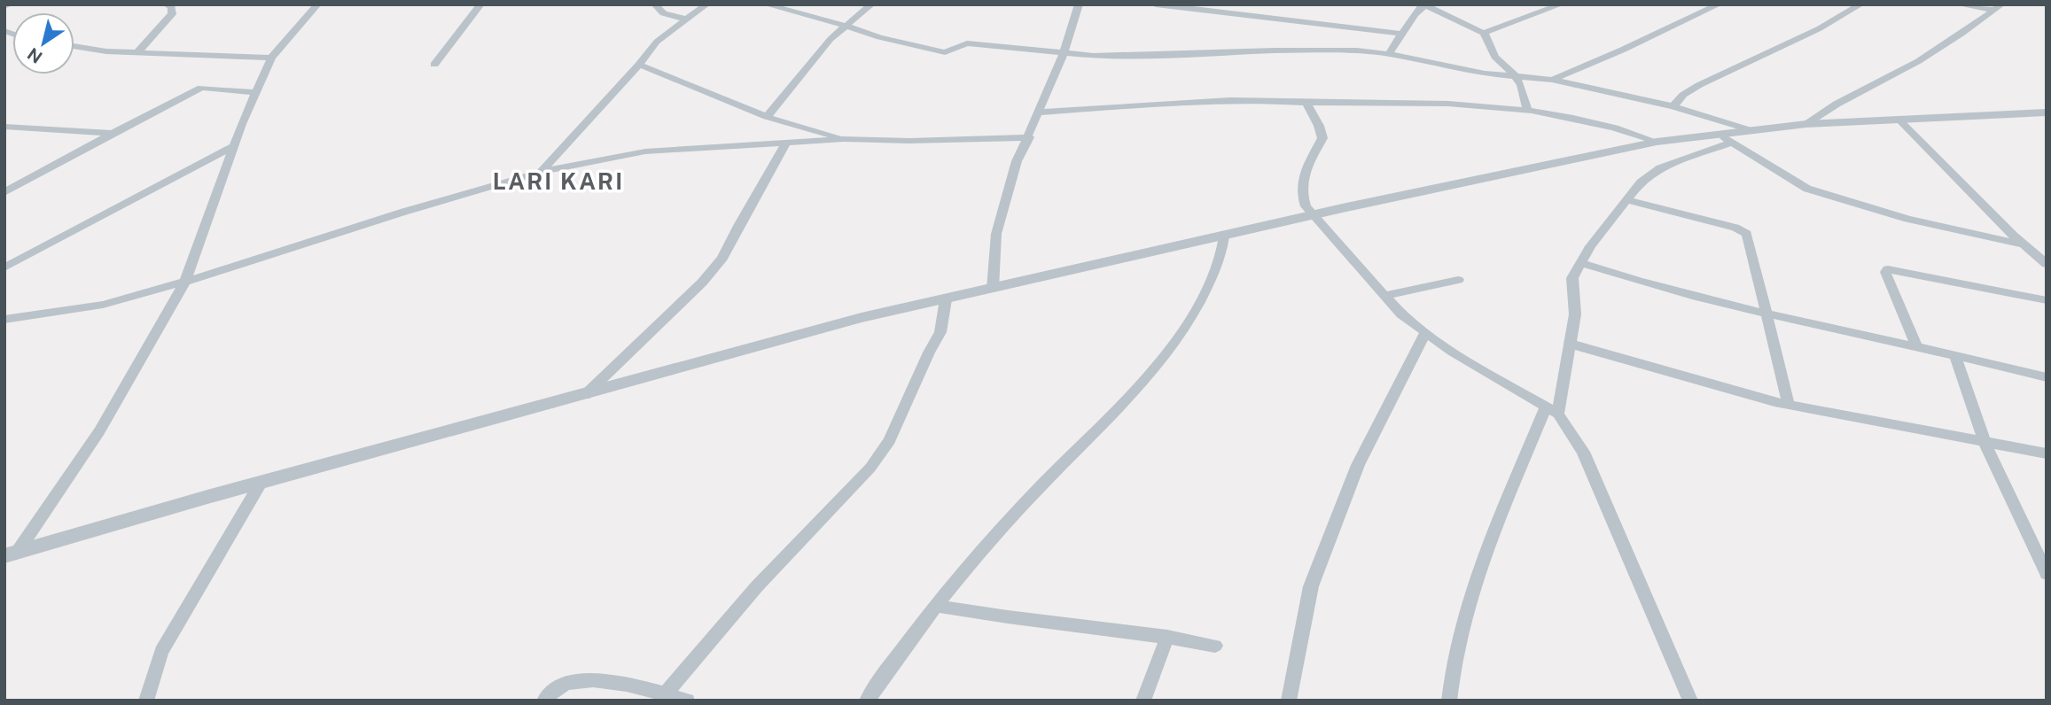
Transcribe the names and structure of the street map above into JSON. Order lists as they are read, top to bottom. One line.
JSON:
{"districts":["LARI KARI"],"north":"bottom left"}
